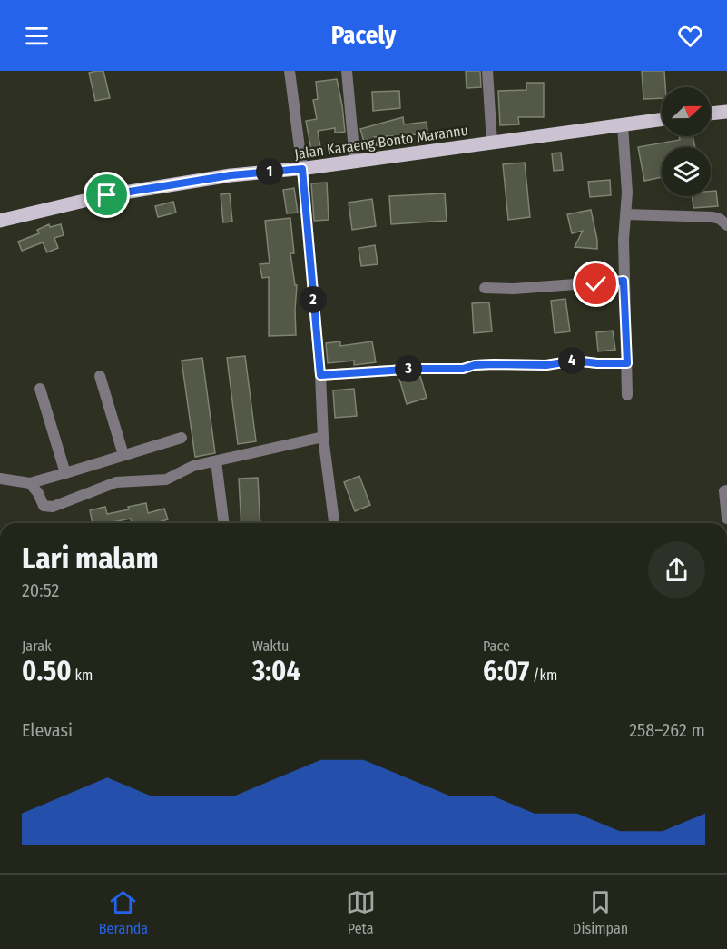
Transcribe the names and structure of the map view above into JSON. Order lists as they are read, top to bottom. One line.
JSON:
{"streets":{"main road":["Jalan Karaeng Bonto Marannu"]},"north":"right","page":{"header":"Pacely","pins":["1","2","4","3"],"heading":["Lari malam","20:52"],"stats":[["Jarak","0.50 km"],["Waktu","3:04"],["Pace","6:07 /km"]],"chart":["Elevasi","258–262 m"],"tabs":["Beranda","Peta","Disimpan"]}}
